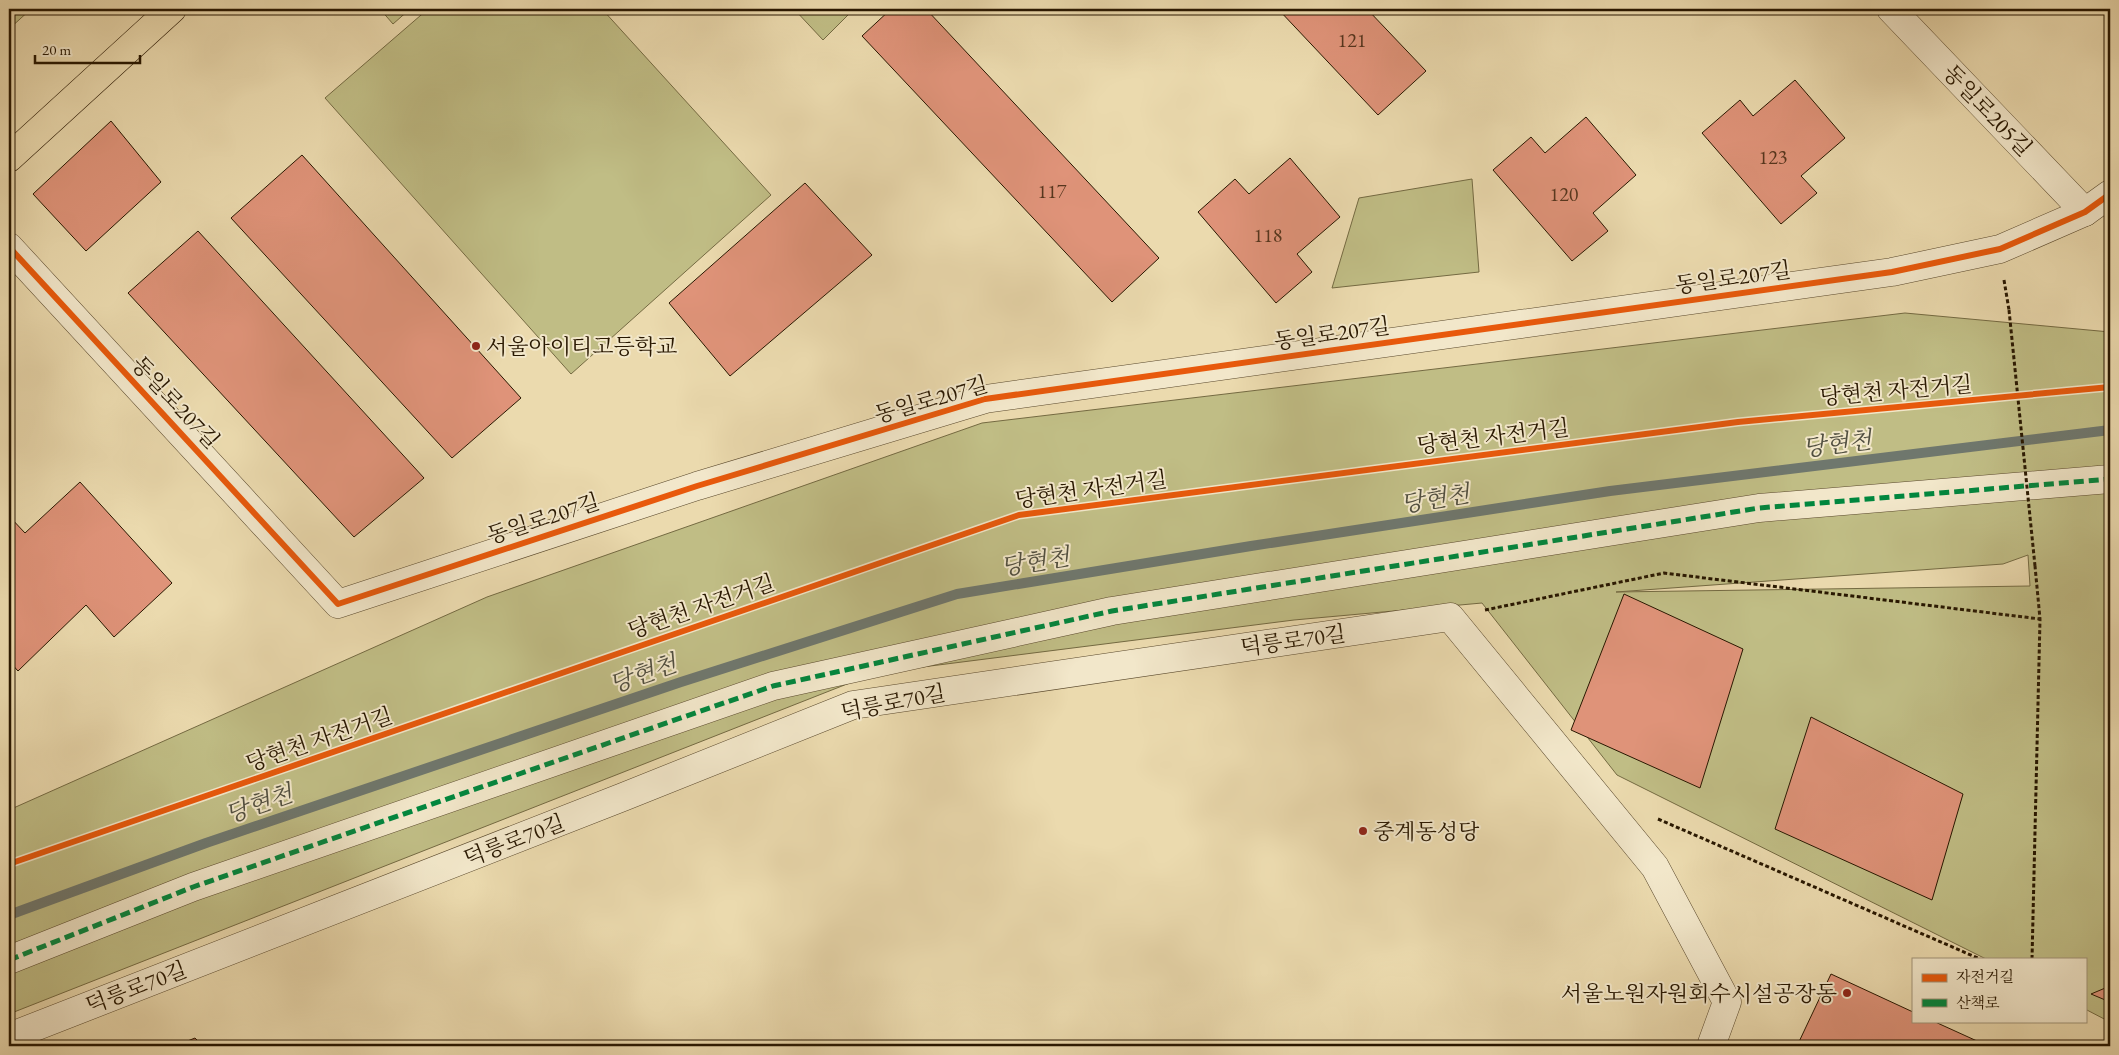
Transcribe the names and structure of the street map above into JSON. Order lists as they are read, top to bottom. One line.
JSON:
{"streets":{"street":["동일로205길","동일로207길","덕릉로70길"],"cycle path":["당현천 자전거길"]},"crossings":[["동일로205길","동일로207길"]],"water":["당현천"],"places":["서울아이티고등학교","중계동성당","서울노원자원회수시설공장동"],"house_numbers":["121","123","117","120","118"],"legend":["자전거길","산책로"],"scale_bar":"20 m"}
